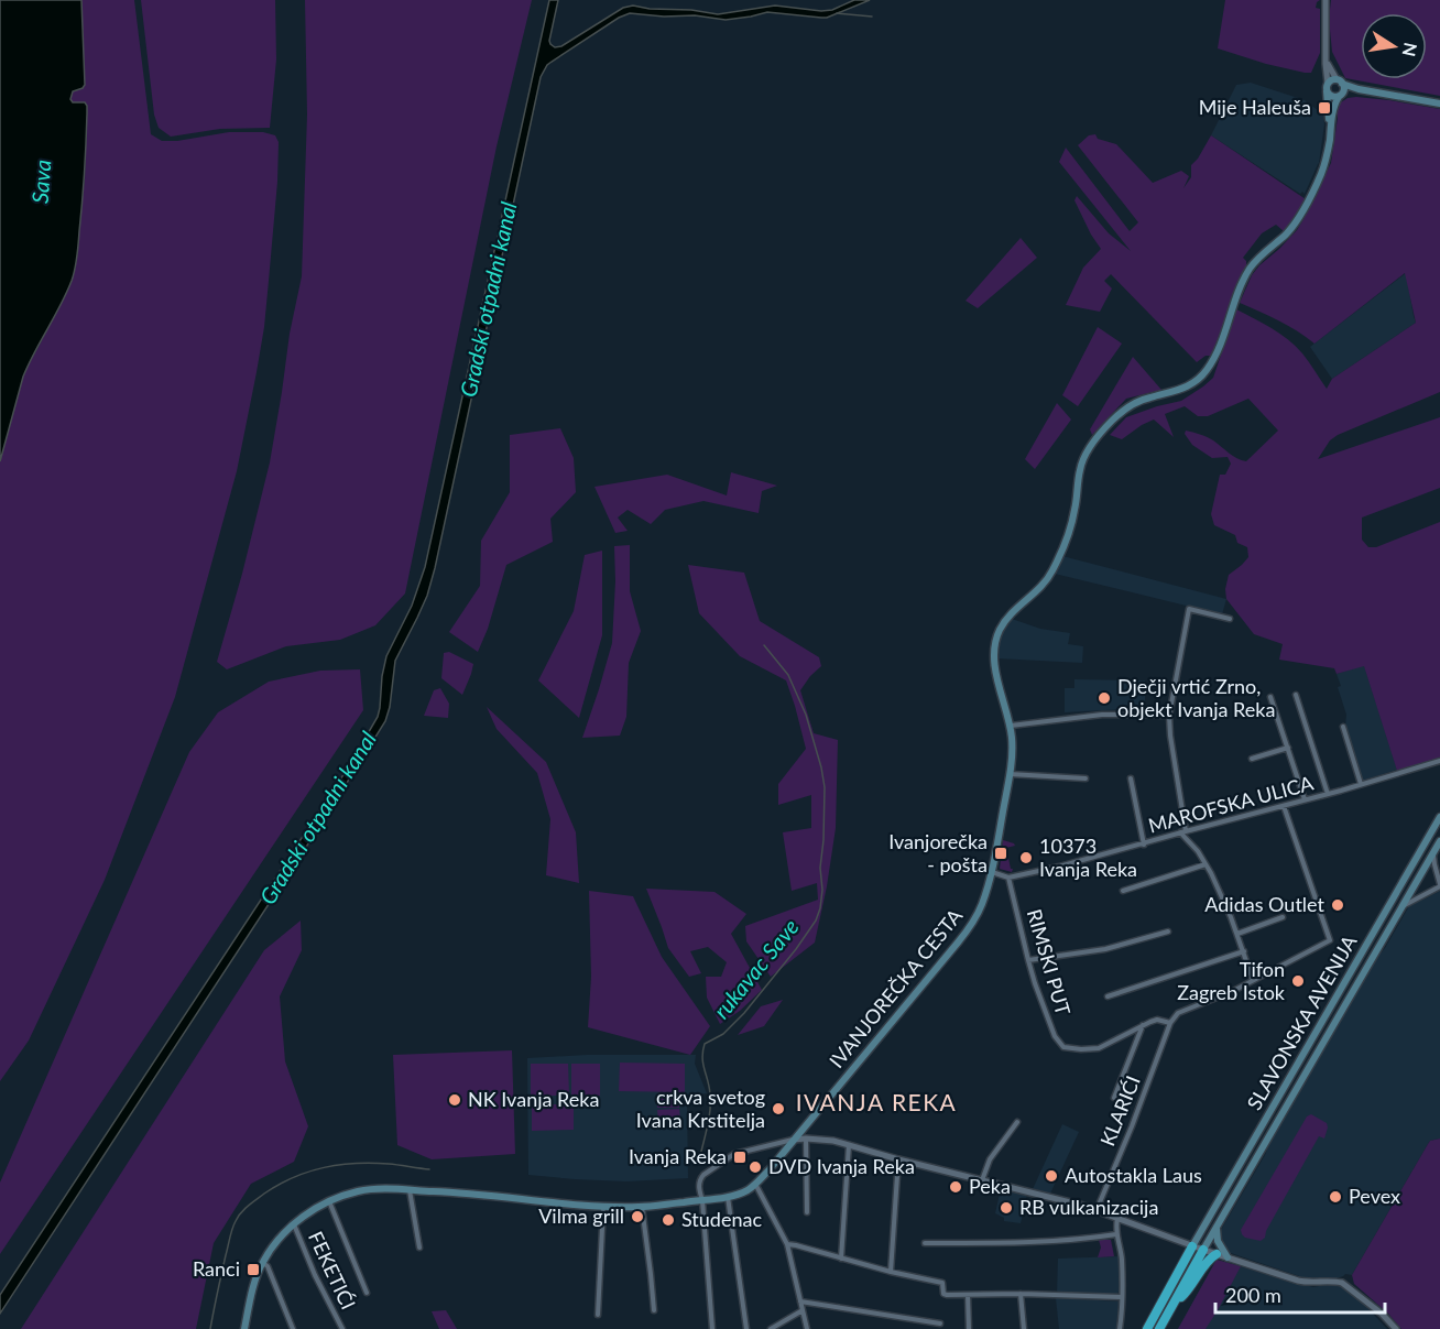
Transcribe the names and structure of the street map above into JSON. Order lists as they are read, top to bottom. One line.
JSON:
{"streets":{"main road":["IVANJOREČKA CESTA","SLAVONSKA AVENIJA"],"street":["MAROFSKA ULICA","RIMSKI PUT","KLARIĆI","FEKETIĆI"]},"crossings":[["MAROFSKA ULICA","RIMSKI PUT"],["MAROFSKA ULICA","IVANJOREČKA CESTA"],["RIMSKI PUT","KLARIĆI"],["IVANJOREČKA CESTA","FEKETIĆI"]],"districts":["IVANJA REKA"],"water":["Sava","Gradski otpadni kanal","rukavac Save"],"places":{"transit":["Mije Haleuša","Ivanjorečka - pošta","Ivanja Reka","Ranci"],"other":["Dječji vrtić Zrno, objekt Ivanja Reka","10373 Ivanja Reka","Adidas Outlet","Tifon Zagreb Istok","NK Ivanja Reka","crkva svetog Ivana Krstitelja","DVD Ivanja Reka","Autostakla Laus","Peka","Pevex","RB vulkanizacija","Vilma grill","Studenac"]},"scale_bar":"200 m","north":"right"}
